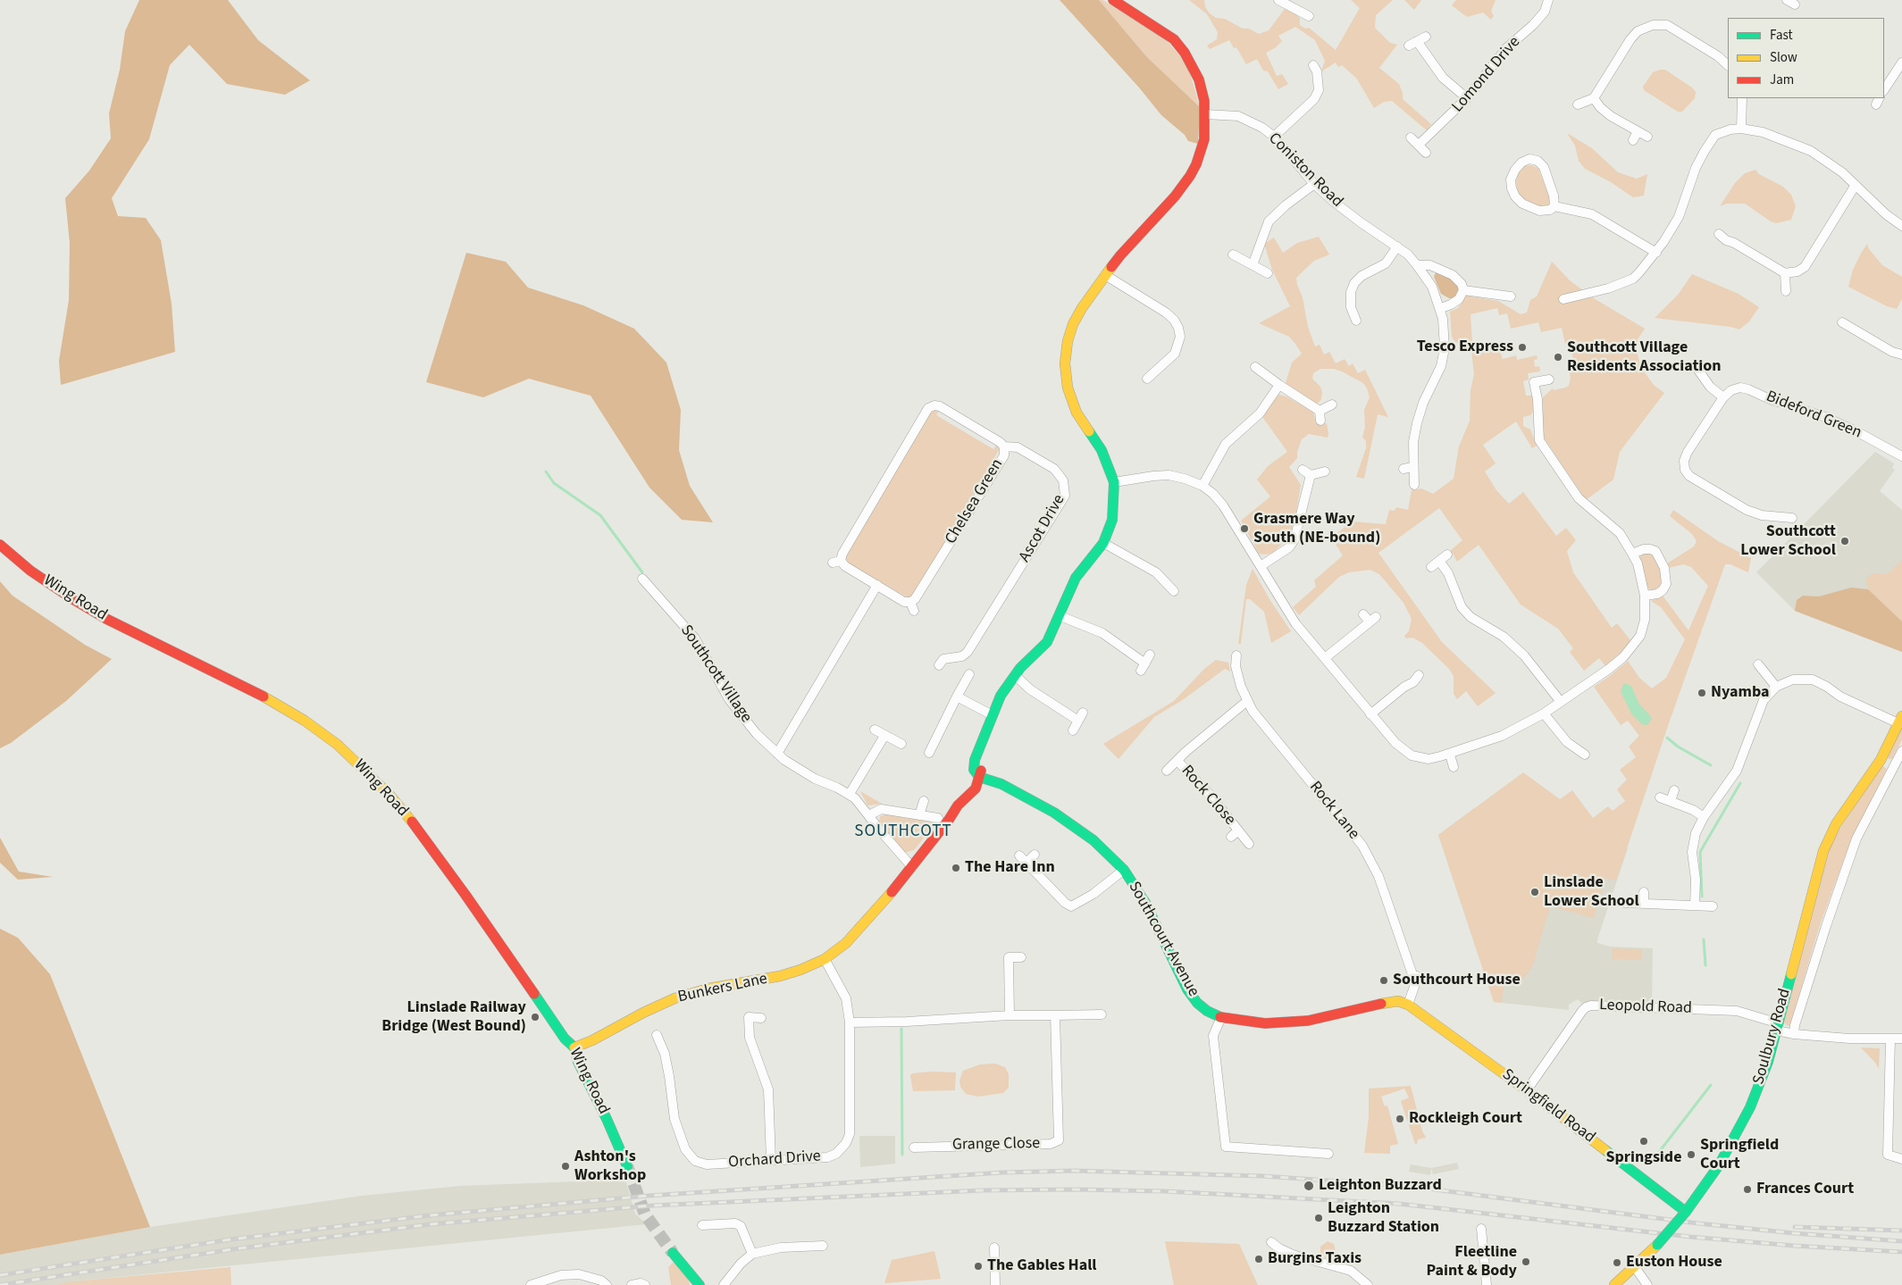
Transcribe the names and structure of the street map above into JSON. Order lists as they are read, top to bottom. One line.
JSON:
{"streets":{"street":["Lomond Drive","Coniston Road","Bideford Green","Chelsea Green","Ascot Drive","Wing Road","Southcott Village","Rock Close","Rock Lane","Southcourt Avenue","Bunkers Lane","Leopold Road","Soulbury Road","Springfield Road","Grange Close","Orchard Drive"]},"crossings":[["Chelsea Green","Ascot Drive"],["Wing Road","Bunkers Lane"],["Rock Close","Rock Lane"],["Rock Lane","Springfield Road"],["Bunkers Lane","Orchard Drive"],["Leopold Road","Soulbury Road"],["Leopold Road","Springfield Road"],["Soulbury Road","Springfield Road"]],"districts":["SOUTHCOTT"],"places":["Tesco Express","Southcott Village Residents Association","Grasmere Way South (NE-bound)","Southcott Lower School","Nyamba","The Hare Inn","Linslade Lower School","Southcourt House","Linslade Railway Bridge (West Bound)","Rockleigh Court","Springside","Springfield Court","Ashton's Workshop","Leighton Buzzard","Frances Court","Leighton Buzzard Station","Burgins Taxis","Fleetline Paint & Body","Euston House","The Gables Hall"],"legend":["Fast","Slow","Jam"]}
